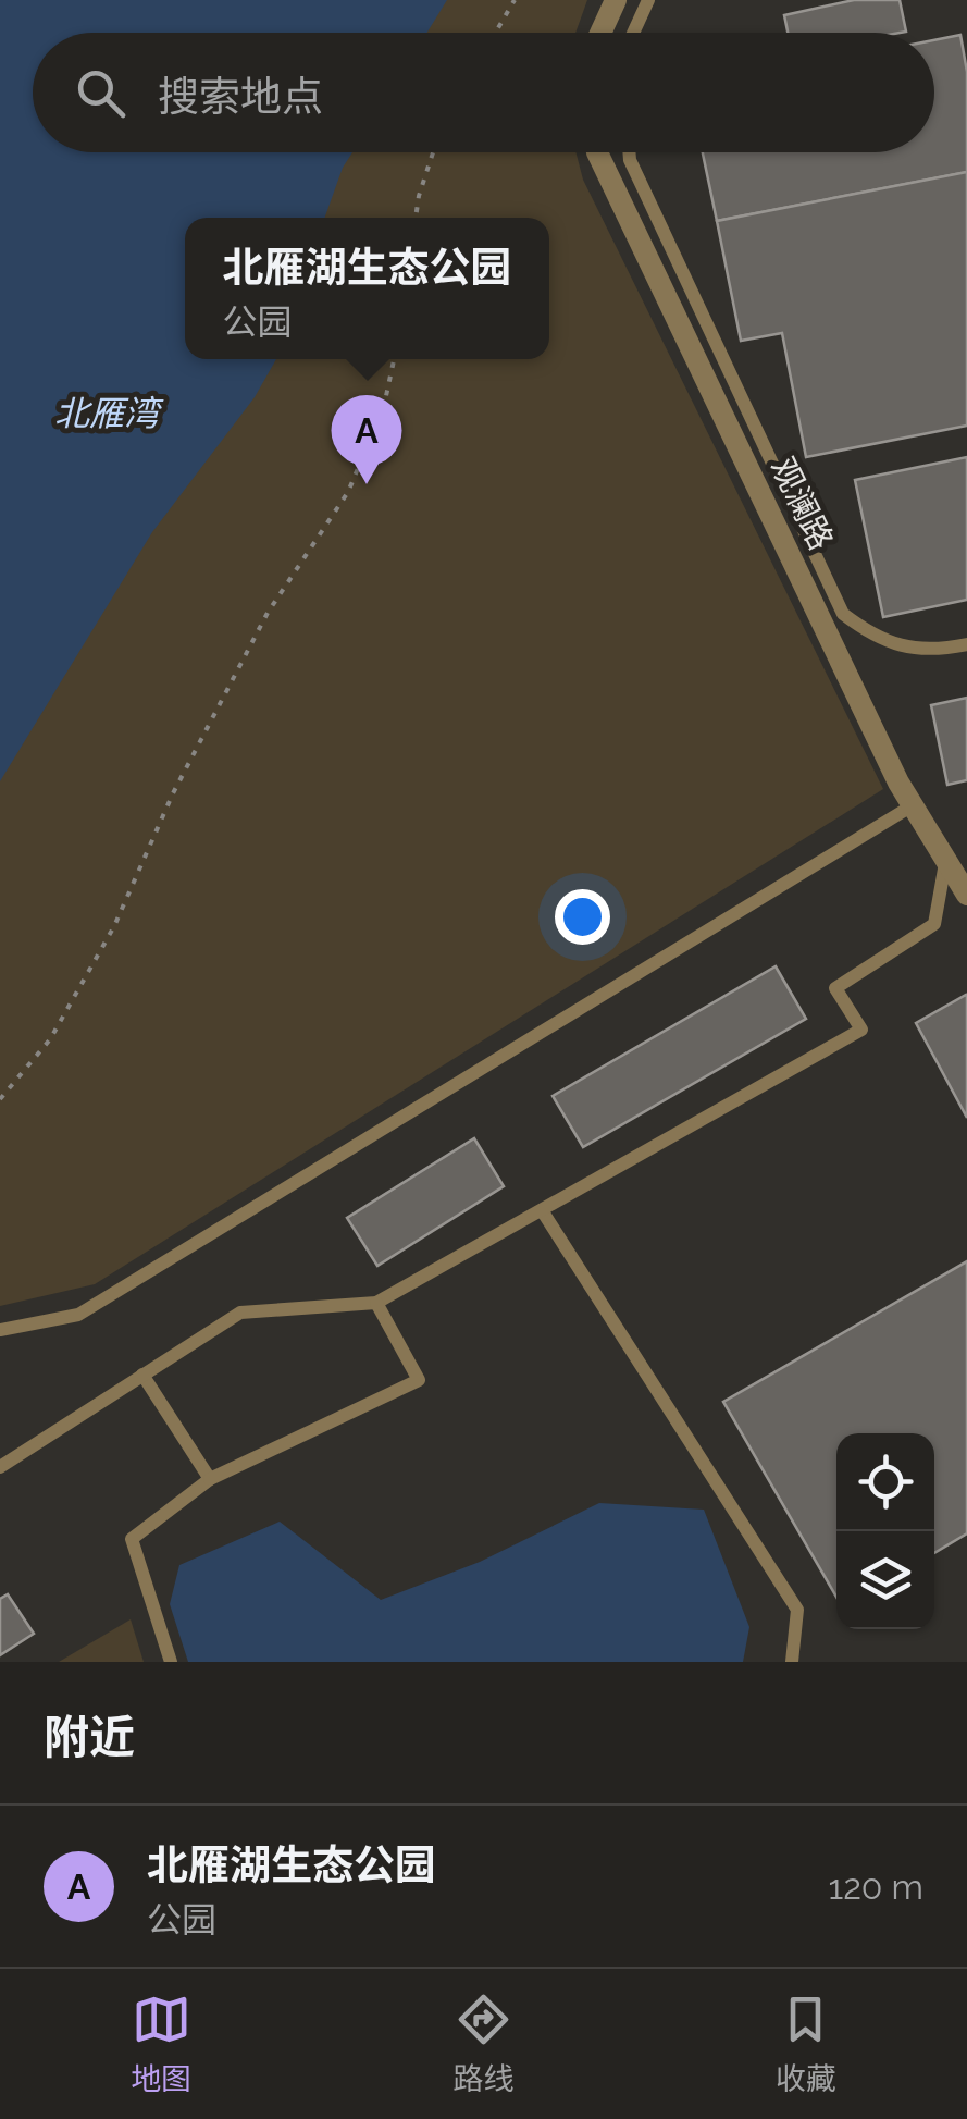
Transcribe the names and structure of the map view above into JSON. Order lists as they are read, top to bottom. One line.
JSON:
{"streets":{"street":["观澜路"]},"water":["北雁湾"],"page":{"search":"搜索地点","popup":["北雁湖生态公园","公园"],"pins":"A","heading":"附近","list":[{"mark":"A","name":"北雁湖生态公园","note":"公园","value":"120 m"}],"nav":["地图","路线","收藏"]}}
